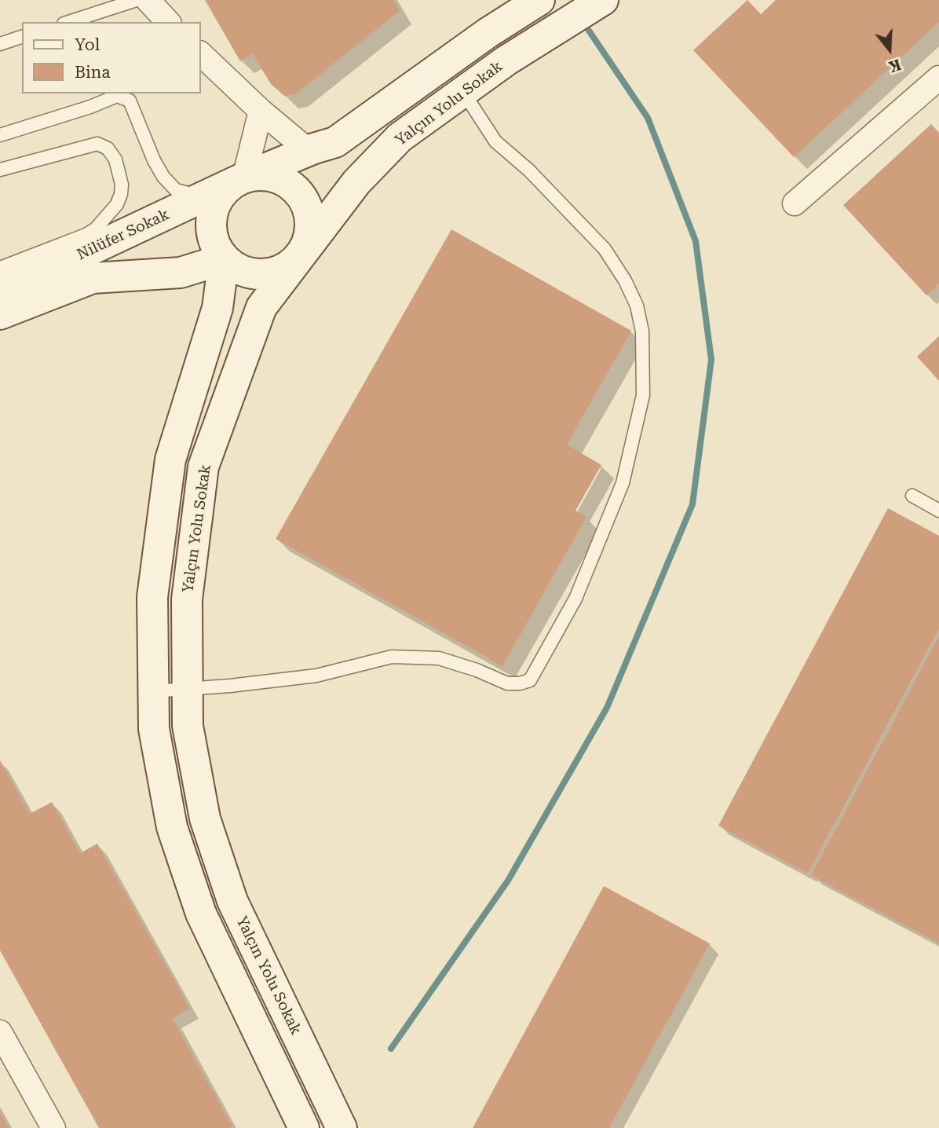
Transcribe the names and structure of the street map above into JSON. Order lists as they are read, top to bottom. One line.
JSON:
{"streets":{"street":["Yalçın Yolu Sokak","Nilüfer Sokak"]},"crossings":[["Yalçın Yolu Sokak","Nilüfer Sokak"]],"legend":["Yol","Bina"],"north":"bottom"}
